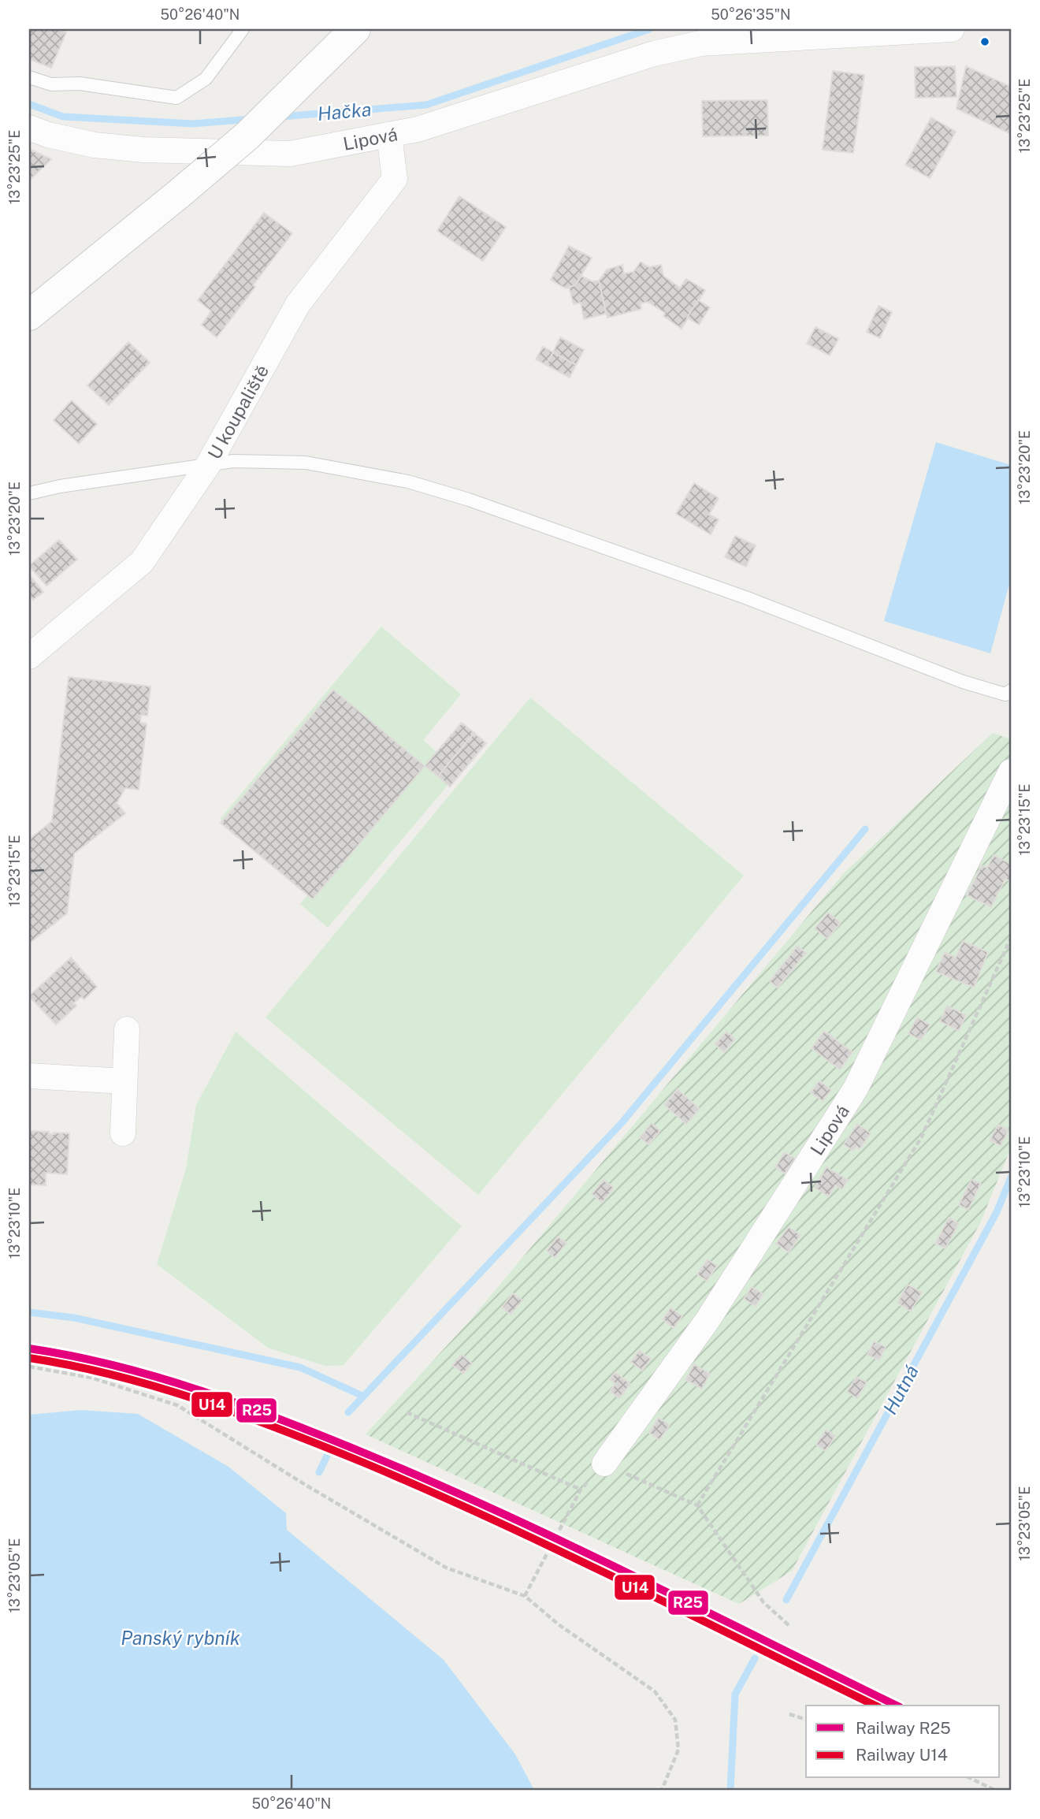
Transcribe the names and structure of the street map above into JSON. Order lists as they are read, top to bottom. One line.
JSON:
{"streets":{"street":["Lipová","U koupaliště"]},"crossings":[["Lipová","U koupaliště"]],"water":["Hačka","Hutná","Panský rybník"],"lines":["rail line R25","rail line U14"],"legend":["Railway R25","Railway U14"],"coordinates":["50°26'40\"N","50°26'35\"N","13°23'25\"E","13°23'20\"E","13°23'15\"E","13°23'10\"E","13°23'05\"E"]}
